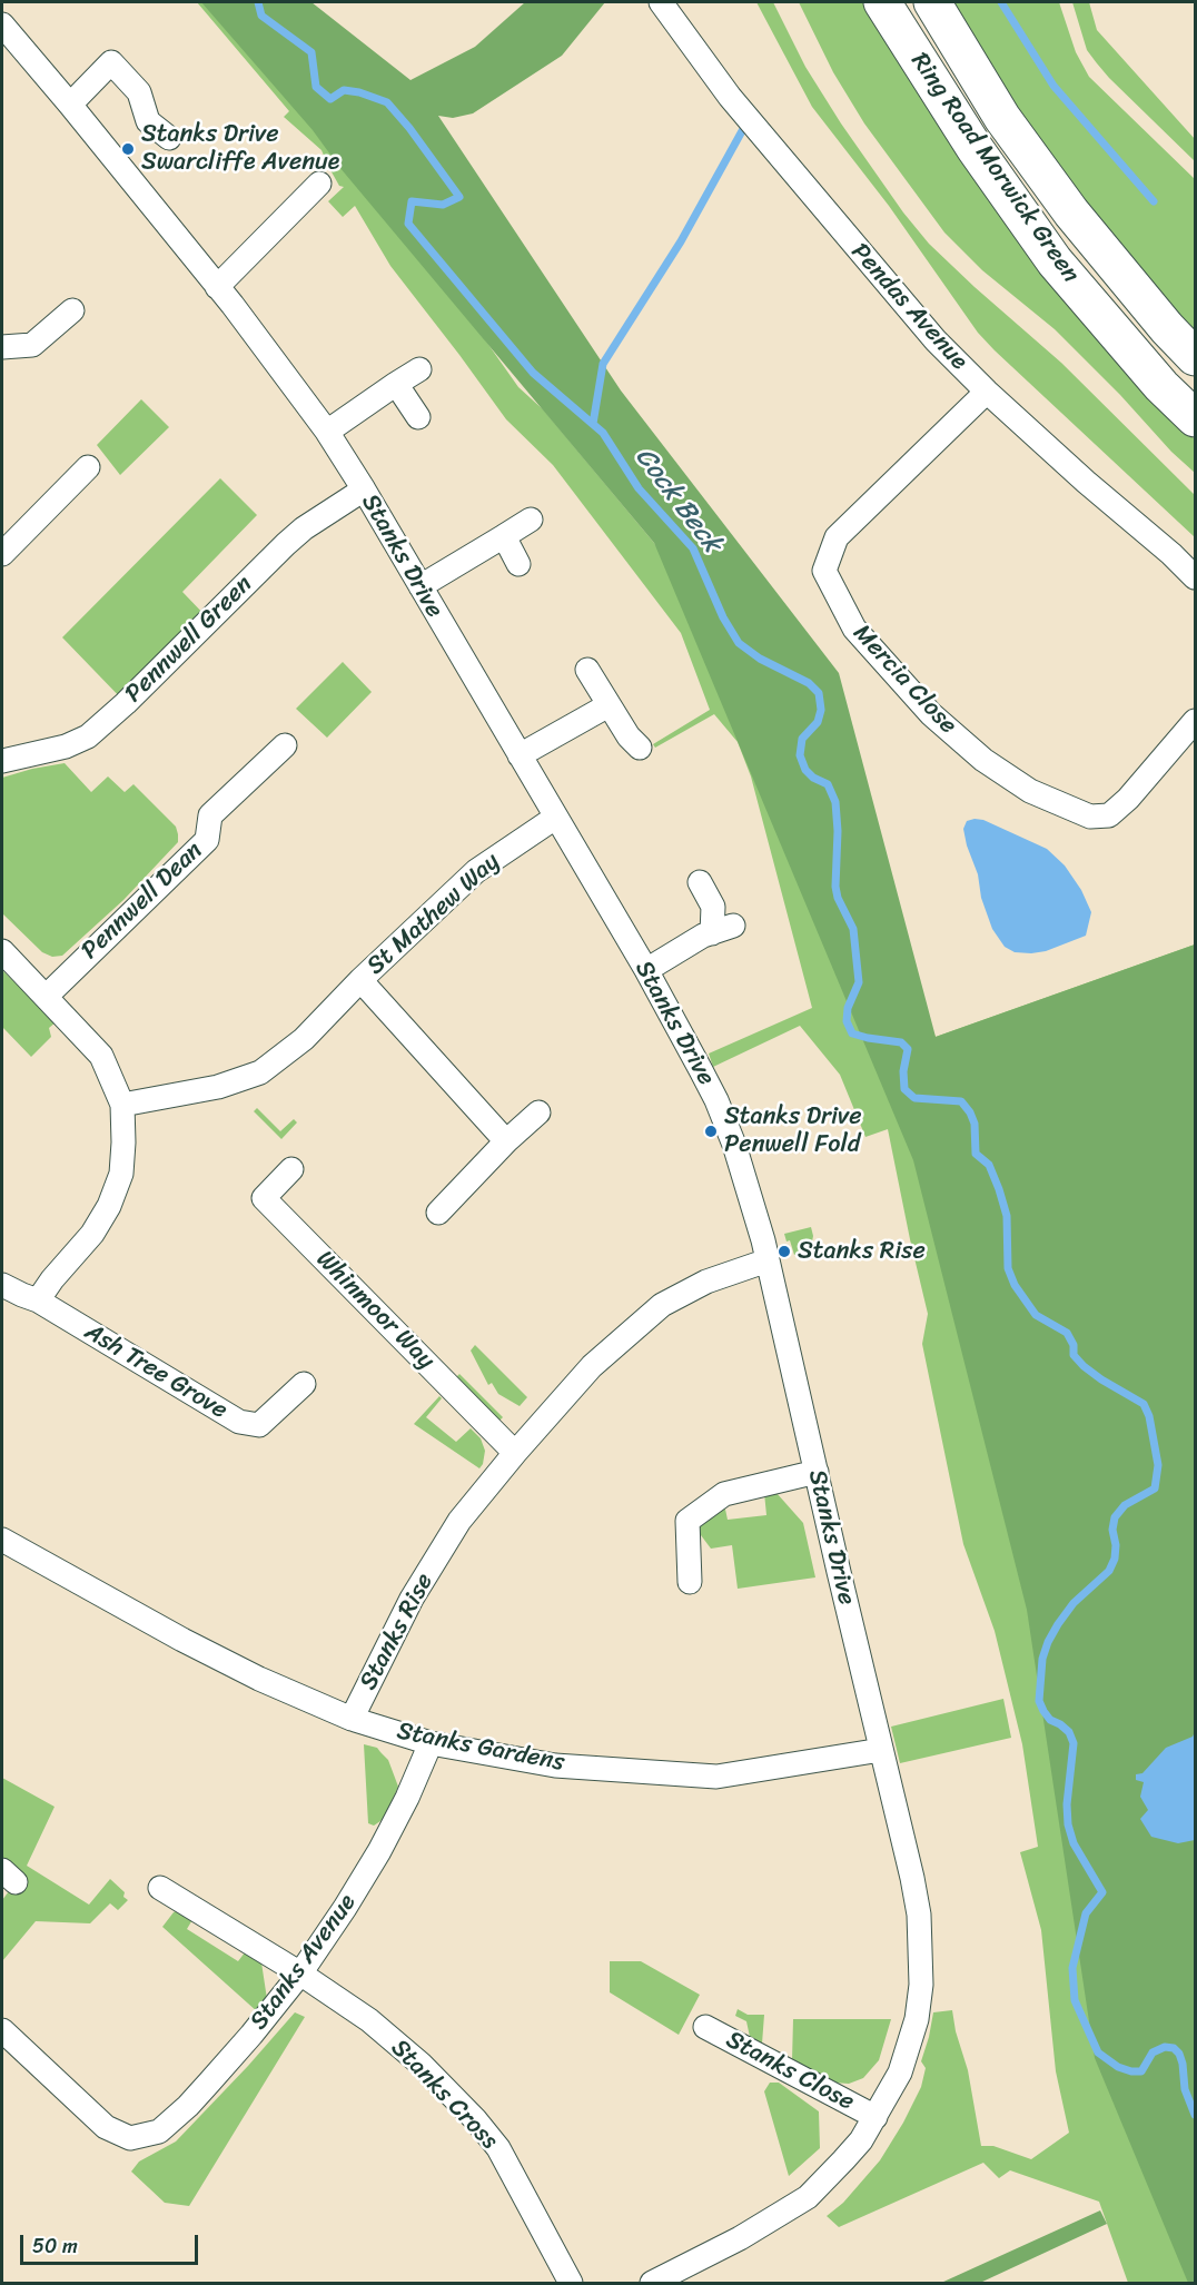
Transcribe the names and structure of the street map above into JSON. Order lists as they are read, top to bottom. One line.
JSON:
{"streets":{"highway":["Ring Road Morwick Green"],"street":["Pendas Avenue","Stanks Drive","Pennwell Green","Mercia Close","Pennwell Dean","St Mathew Way","Whinmoor Way","Ash Tree Grove","Stanks Rise","Stanks Gardens","Stanks Avenue","Stanks Close","Stanks Cross"]},"crossings":[["Pendas Avenue","Mercia Close"],["Stanks Drive","Pennwell Green"],["Stanks Drive","St Mathew Way"],["Stanks Drive","Stanks Rise"],["Stanks Drive","Stanks Gardens"],["Stanks Drive","Stanks Close"],["Whinmoor Way","Stanks Rise"],["Stanks Rise","Stanks Gardens"],["Stanks Gardens","Stanks Avenue"],["Stanks Avenue","Stanks Cross"]],"water":["Cock Beck"],"places":["Stanks Drive Swarcliffe Avenue","Stanks Drive Penwell Fold","Stanks Rise"],"scale_bar":"50 m"}
